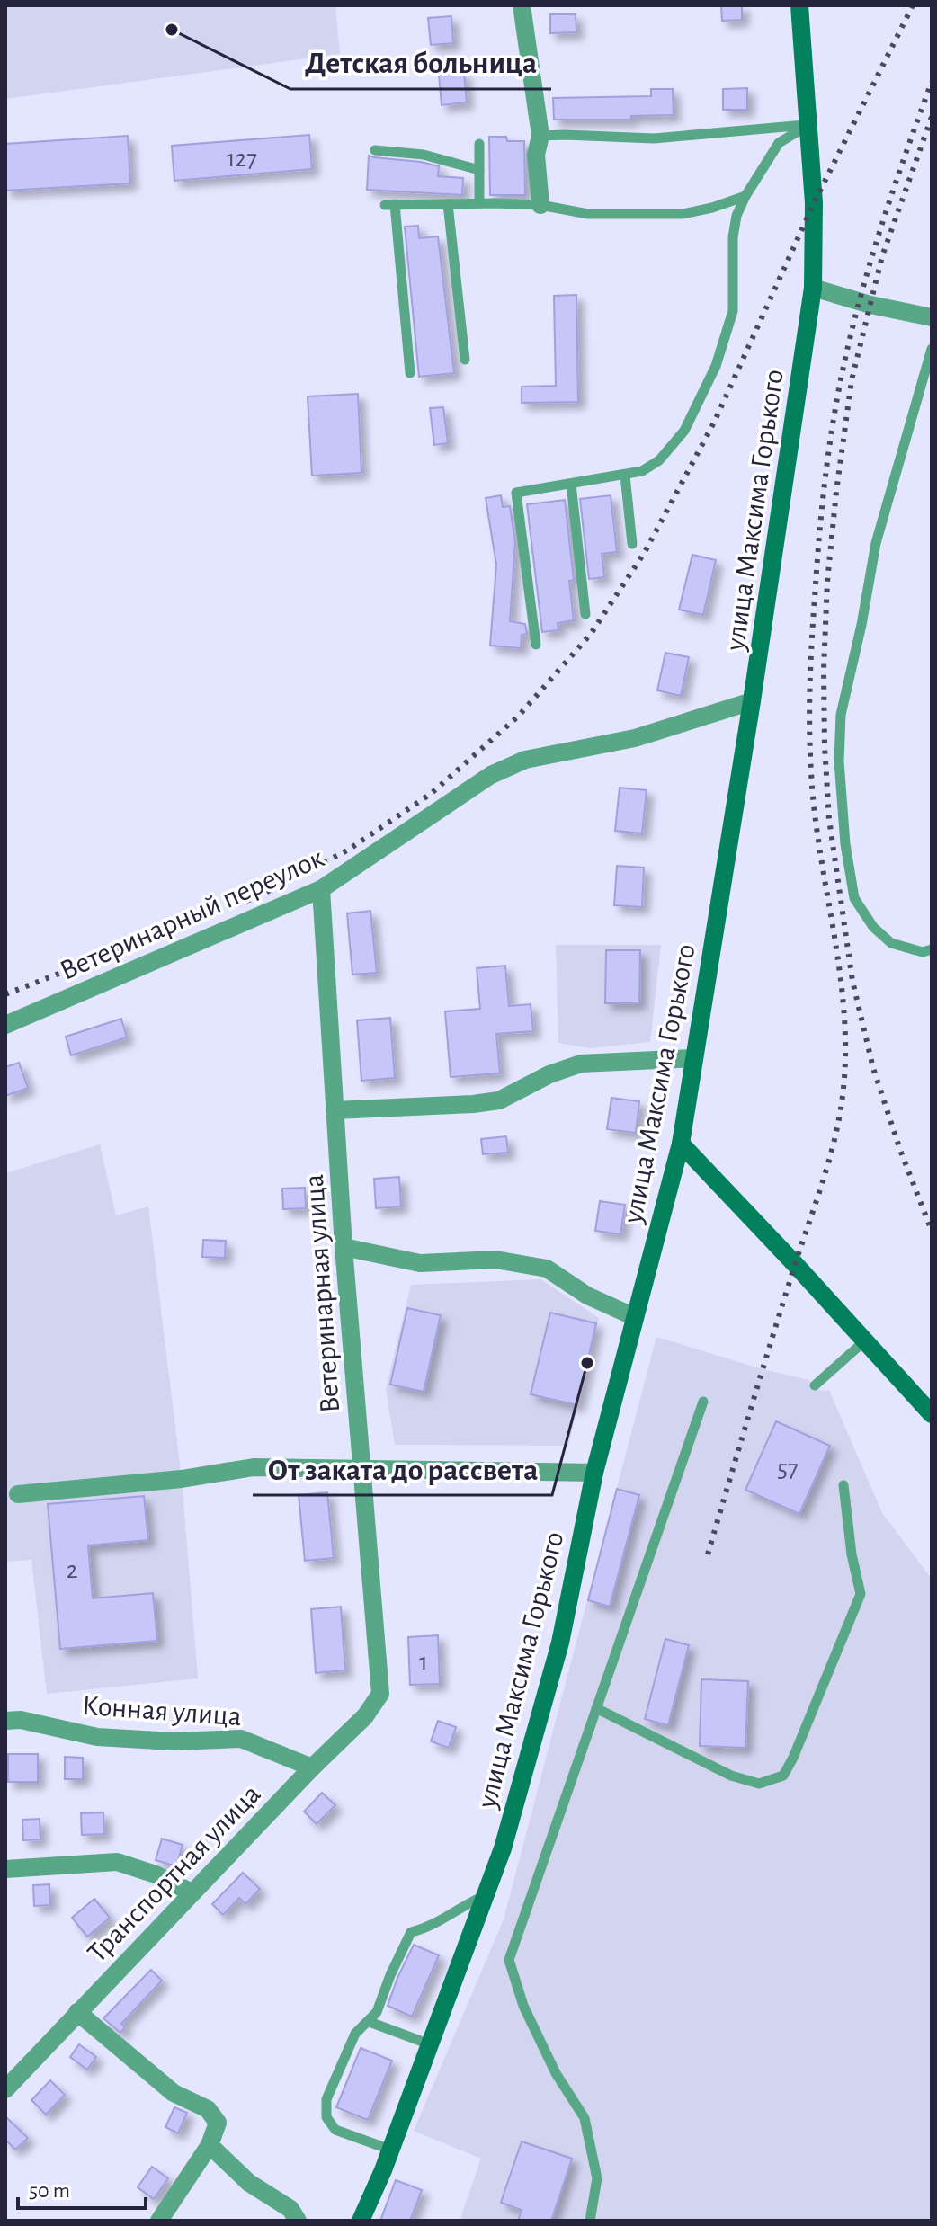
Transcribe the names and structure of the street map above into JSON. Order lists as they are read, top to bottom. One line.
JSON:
{"streets":{"street":["улица Максима Горького","Ветеринарный переулок","Ветеринарная улица","Конная улица","Транспортная улица"]},"crossings":[["улица Максима Горького","Ветеринарный переулок"],["Ветеринарный переулок","Ветеринарная улица"],["Ветеринарная улица","Транспортная улица"],["Конная улица","Транспортная улица"]],"places":["Детская больница","От заката до рассвета"],"house_numbers":["127","57","2","1"],"scale_bar":"50 m"}
